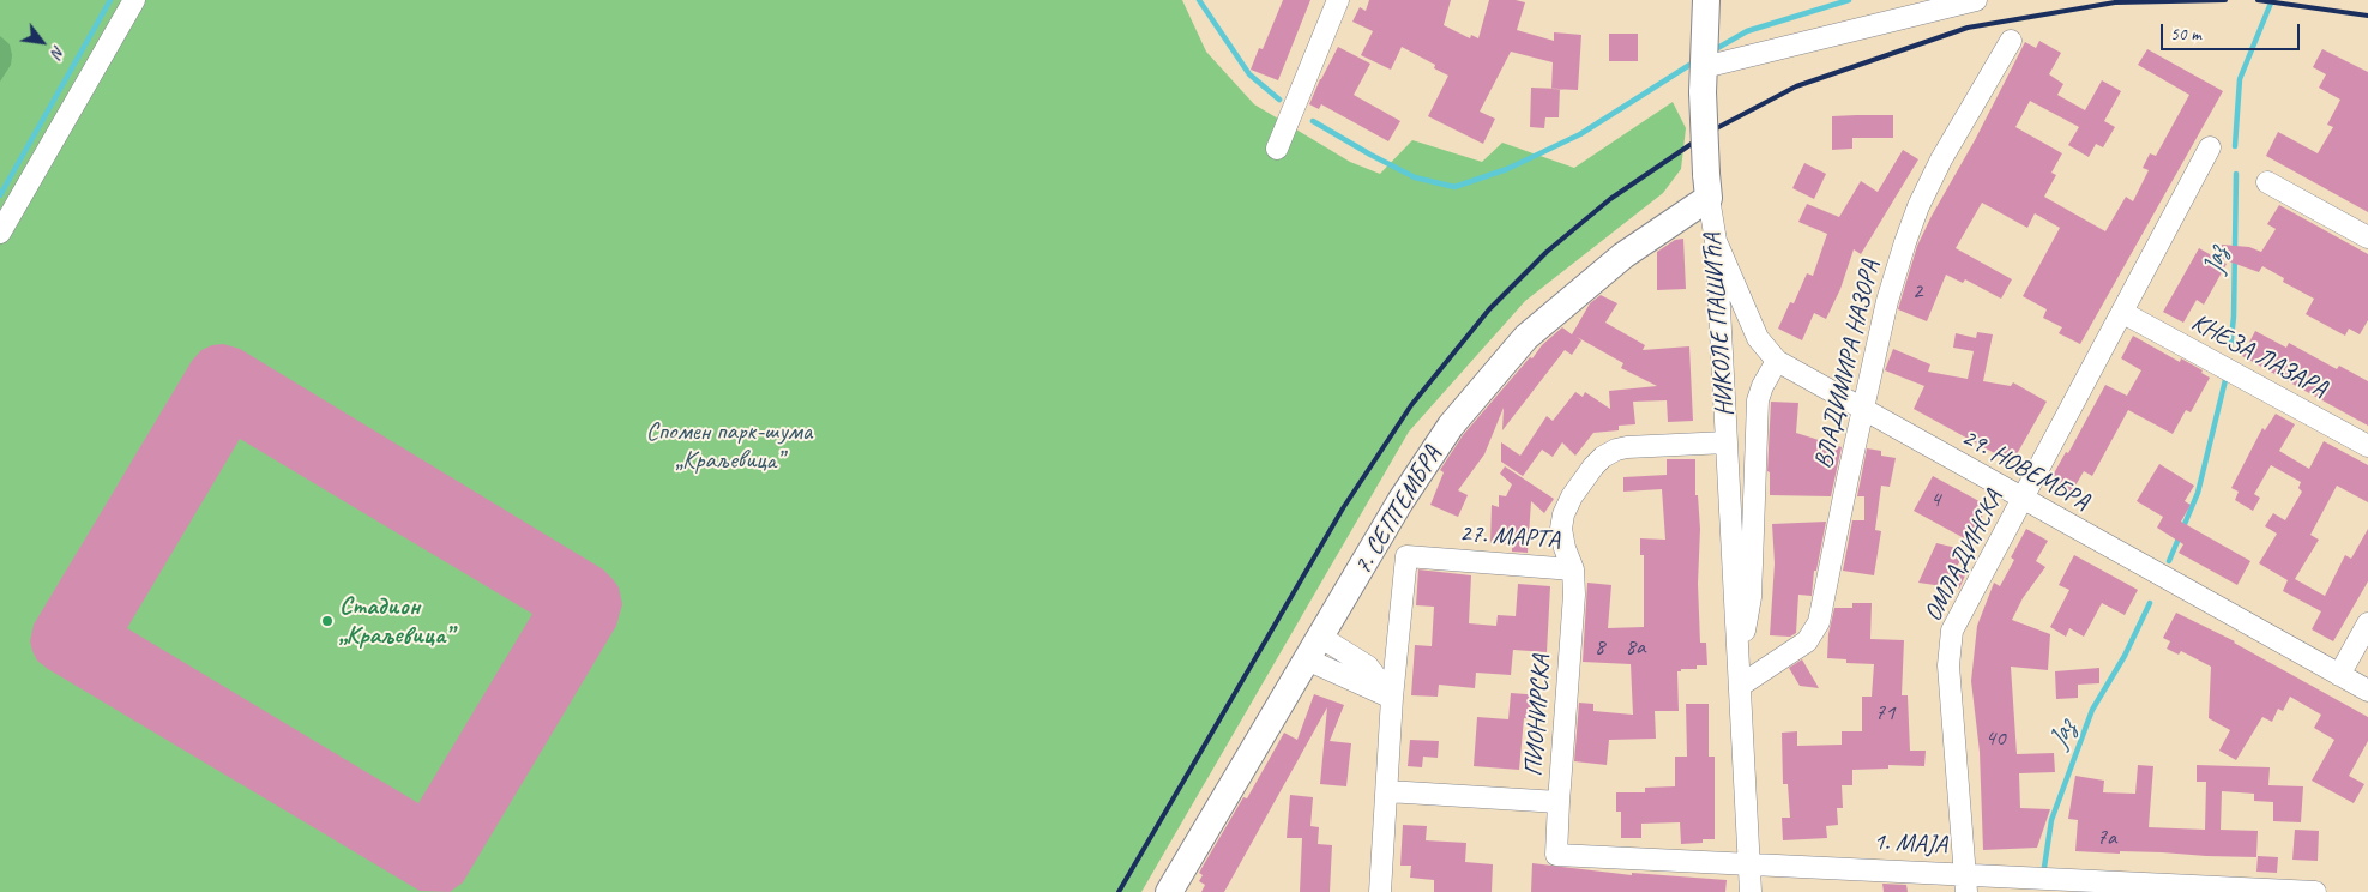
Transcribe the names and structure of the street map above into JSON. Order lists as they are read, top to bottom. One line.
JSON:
{"streets":{"main road":["НИКОЛЕ ПАШИЋА","7. СЕПТЕМБРА"],"street":["КНЕЗА ЛАЗАРА","ВЛАДИМИРА НАЗОРА","29. НОВЕМБРА","27. МАРТА","ОМЛАДИНСКА","ПИОНИРСКА","1. МАЈА"]},"crossings":[["НИКОЛЕ ПАШИЋА","ВЛАДИМИРА НАЗОРА"],["НИКОЛЕ ПАШИЋА","29. НОВЕМБРА"],["НИКОЛЕ ПАШИЋА","7. СЕПТЕМБРА"],["НИКОЛЕ ПАШИЋА","27. МАРТА"],["НИКОЛЕ ПАШИЋА","1. МАЈА"],["КНЕЗА ЛАЗАРА","ОМЛАДИНСКА"],["ВЛАДИМИРА НАЗОРА","29. НОВЕМБРА"],["29. НОВЕМБРА","ОМЛАДИНСКА"],["27. МАРТА","ПИОНИРСКА"],["ОМЛАДИНСКА","1. МАЈА"],["ПИОНИРСКА","1. МАЈА"]],"water":["Јаз"],"parks":["Спомен парк-шума „Краљевица”"],"places":["Стадион „Краљевица”"],"house_numbers":["2","4","8","8a","71","40","7a"],"scale_bar":"50 m","north":"bottom right"}
